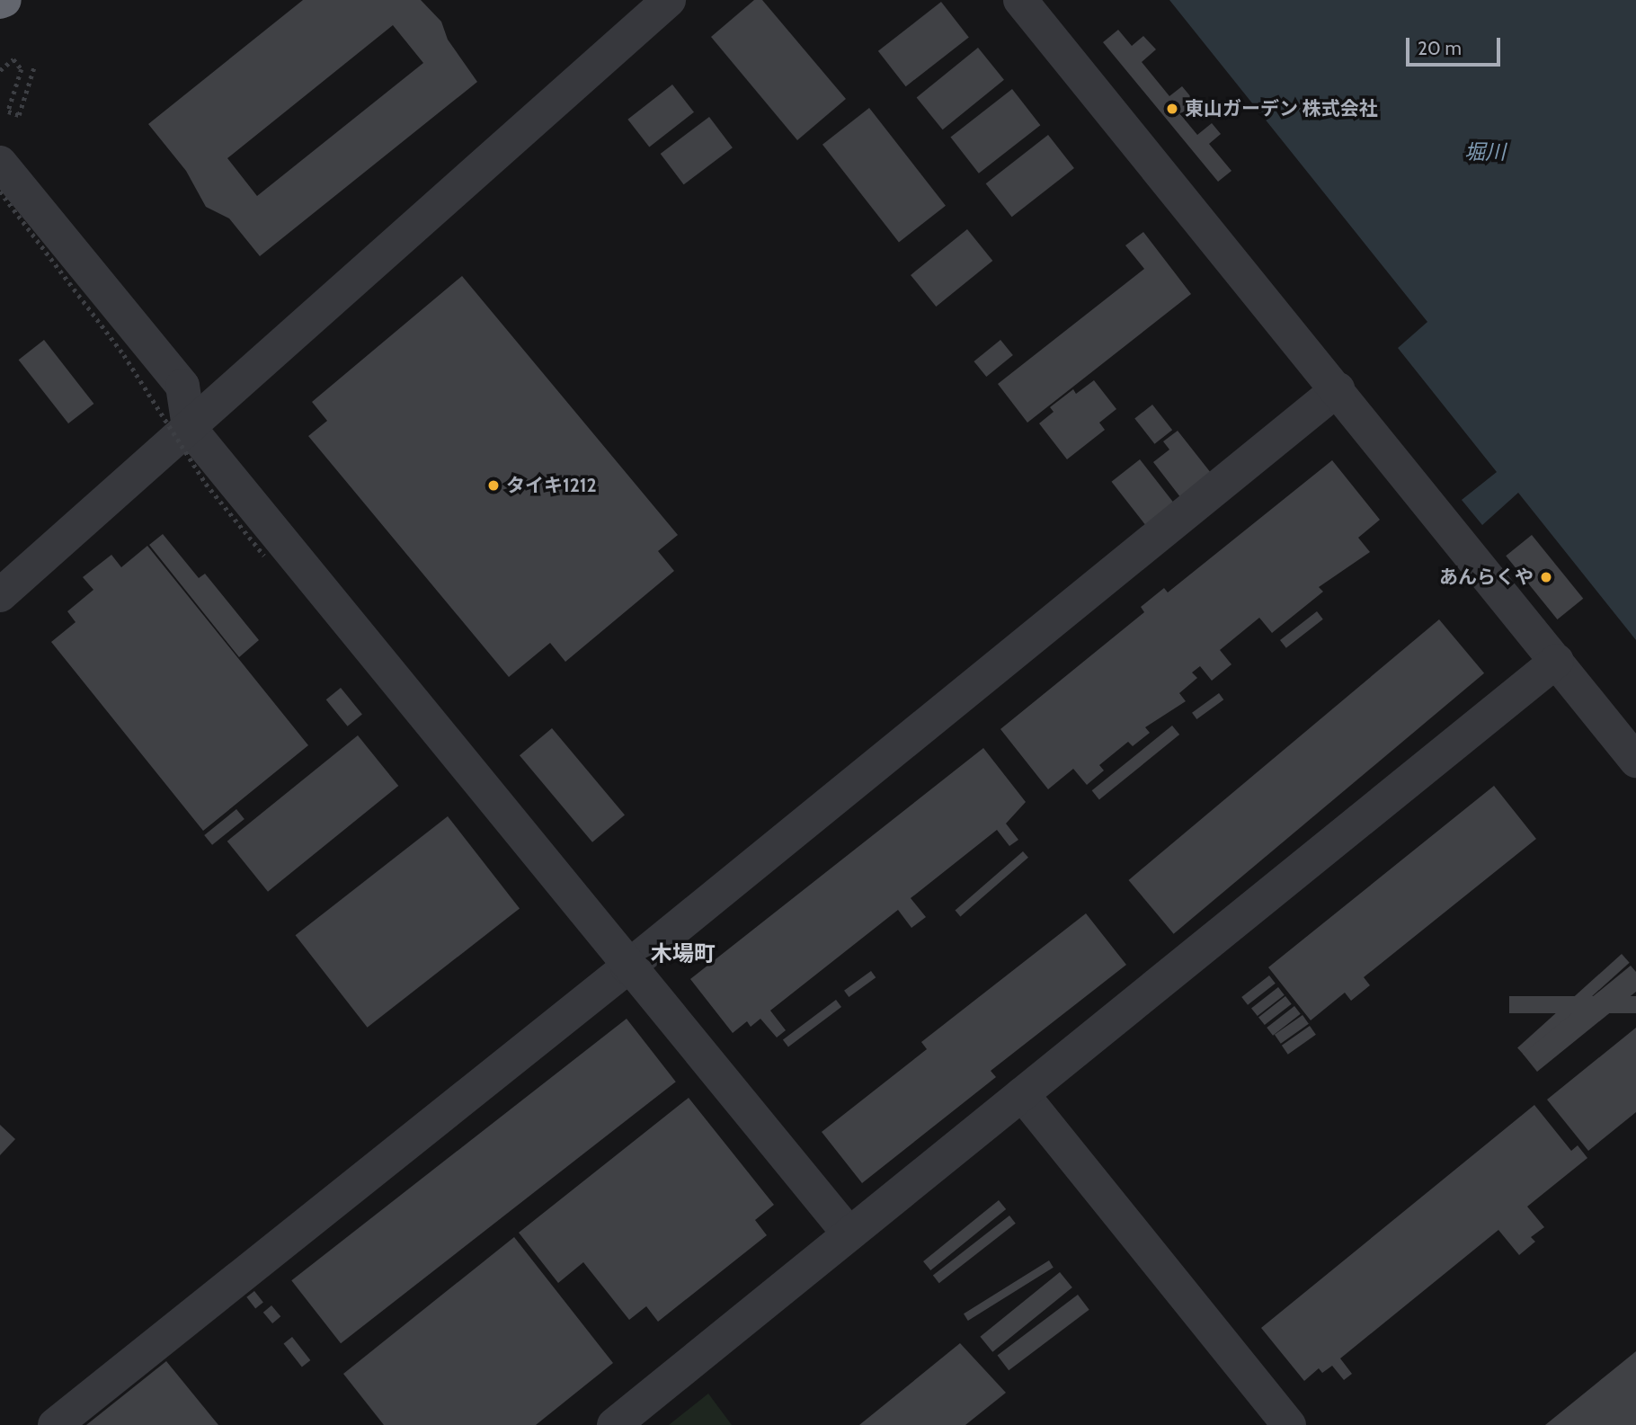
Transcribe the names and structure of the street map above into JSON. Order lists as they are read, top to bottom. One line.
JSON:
{"districts":["木場町"],"water":["堀川"],"places":["東山ガーデン 株式会社","タイキ1212","あんらくや"],"scale_bar":"20 m"}
